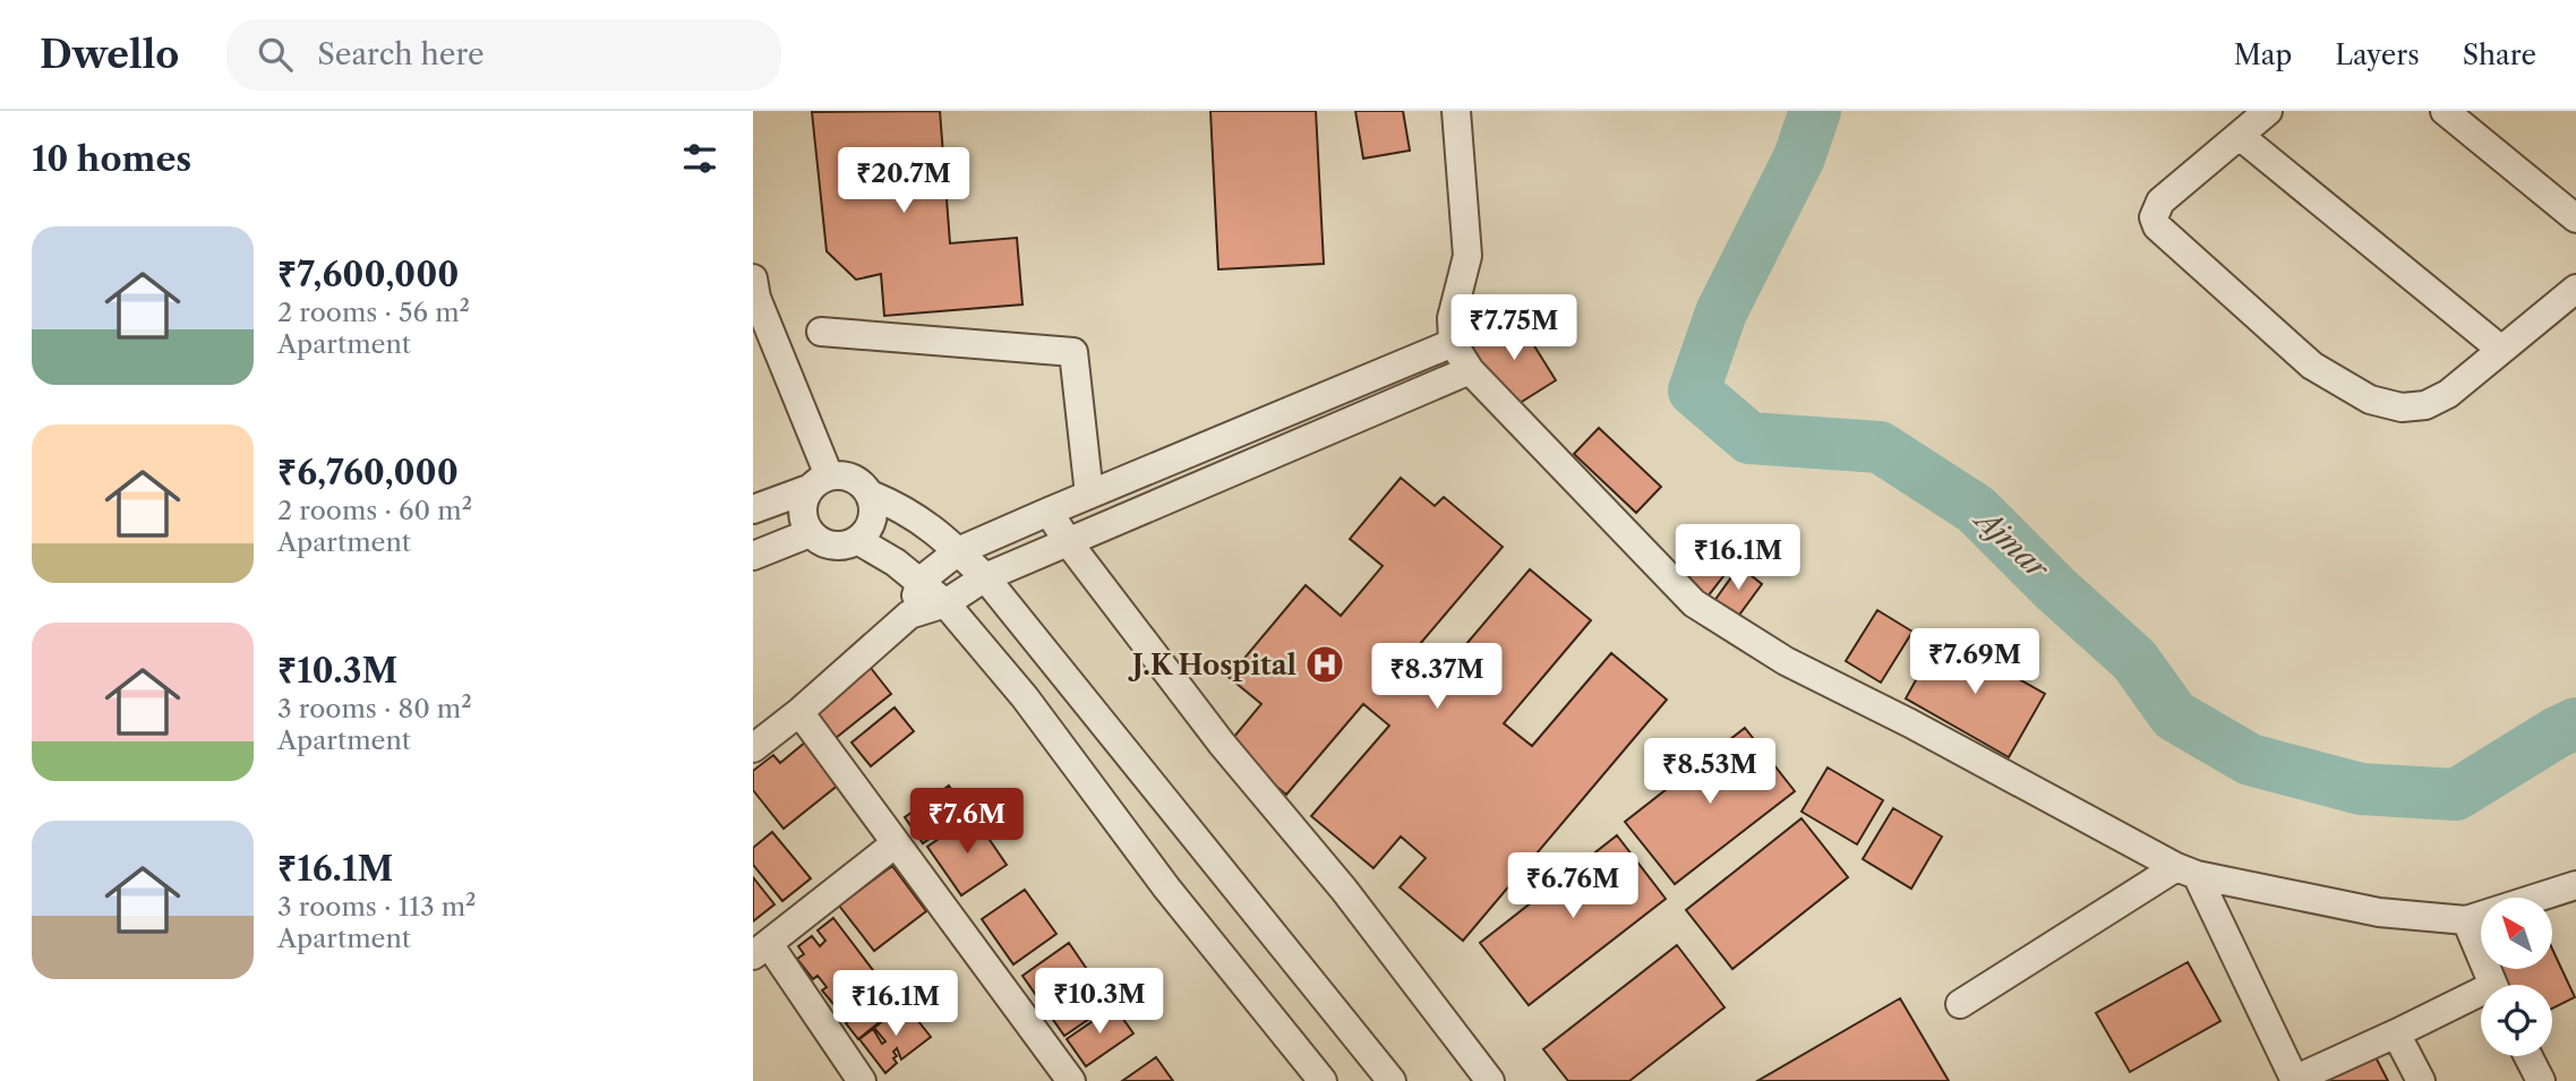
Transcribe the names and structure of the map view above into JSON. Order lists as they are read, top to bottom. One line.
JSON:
{"water":["Ajmar"],"places":{"hospital":["J.K Hospital"]},"north":"top left","page":{"header":"Dwello","search":"Search here","nav":["Map","Layers","Share"],"heading":"10 homes","price":["₹20.7M","₹7.75M","₹16.1M","₹7.69M","₹8.37M","₹8.53M","₹7.6M","₹6.76M","₹10.3M","₹16.1M"],"list":[{"name":"₹7,600,000","note":"2 rooms · 56 m² · Apartment"},{"name":"₹6,760,000","note":"2 rooms · 60 m² · Apartment"},{"name":"₹10.3M","note":"3 rooms · 80 m² · Apartment"},{"name":"₹16.1M","note":"3 rooms · 113 m² · Apartment"}]}}
